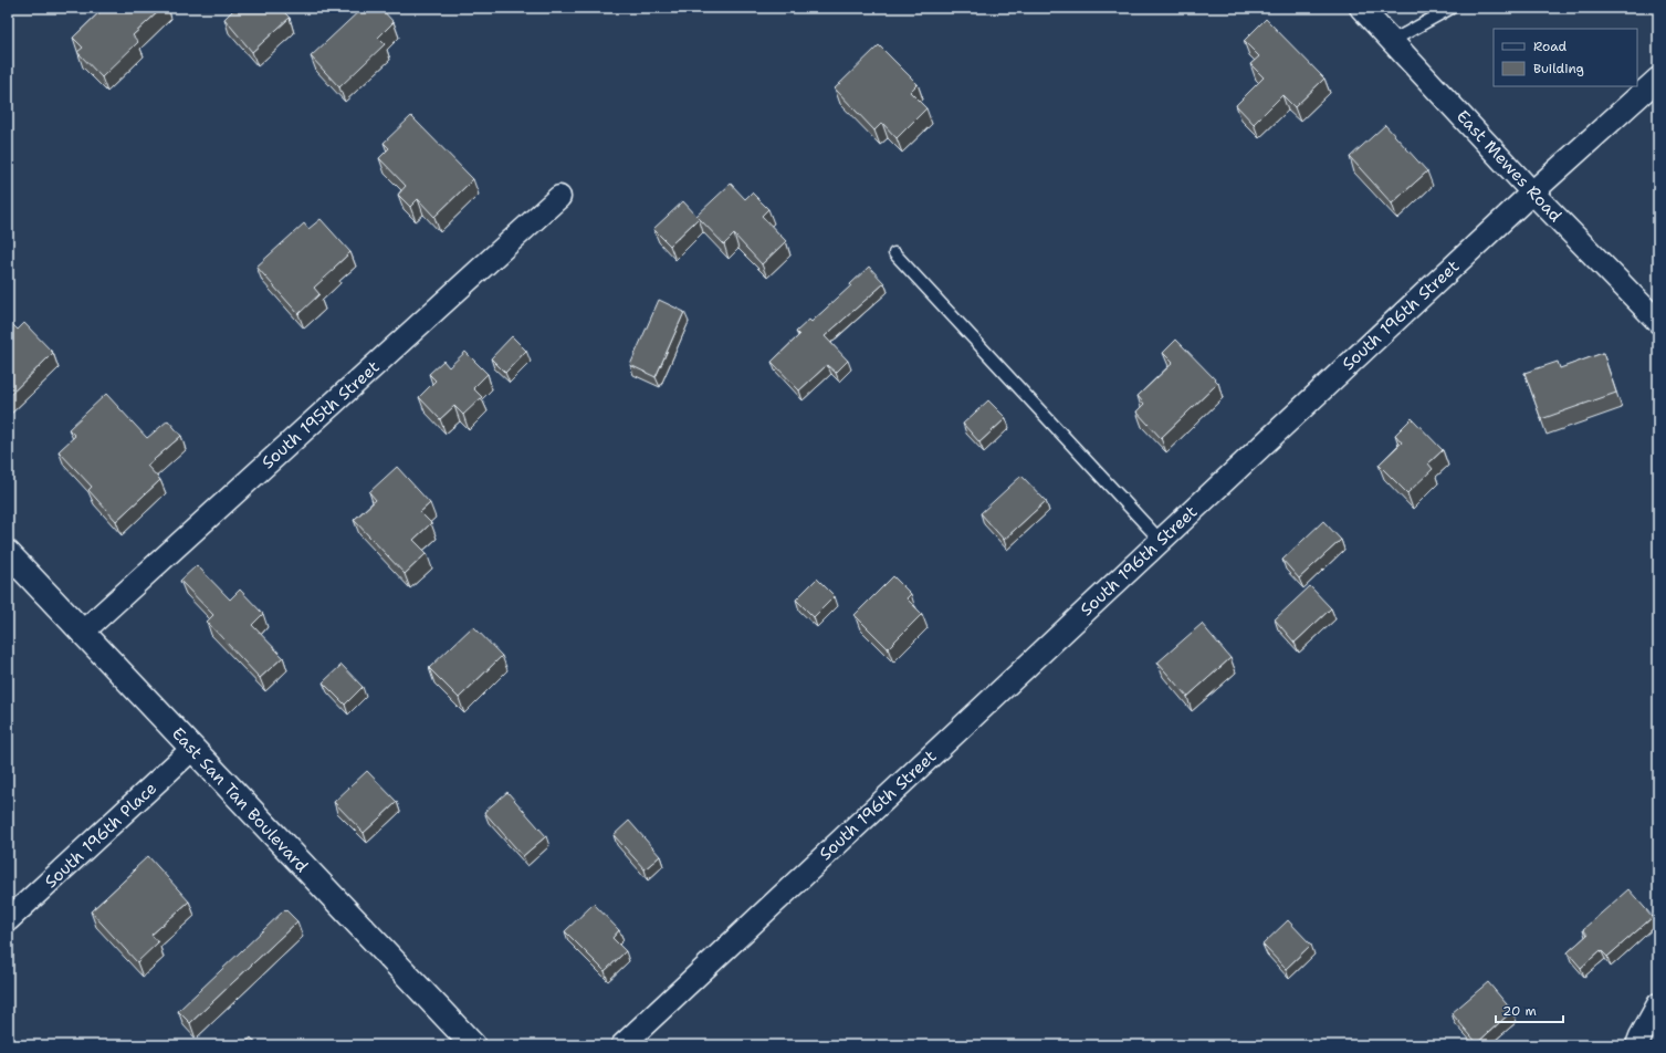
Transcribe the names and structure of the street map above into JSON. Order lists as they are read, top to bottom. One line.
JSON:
{"streets":{"street":["East Mewes Road","South 196th Street","South 195th Street","East San Tan Boulevard","South 196th Place"]},"crossings":[["East Mewes Road","South 196th Street"],["South 195th Street","East San Tan Boulevard"],["East San Tan Boulevard","South 196th Place"]],"legend":["Road","Building"],"scale_bar":"20 m"}
